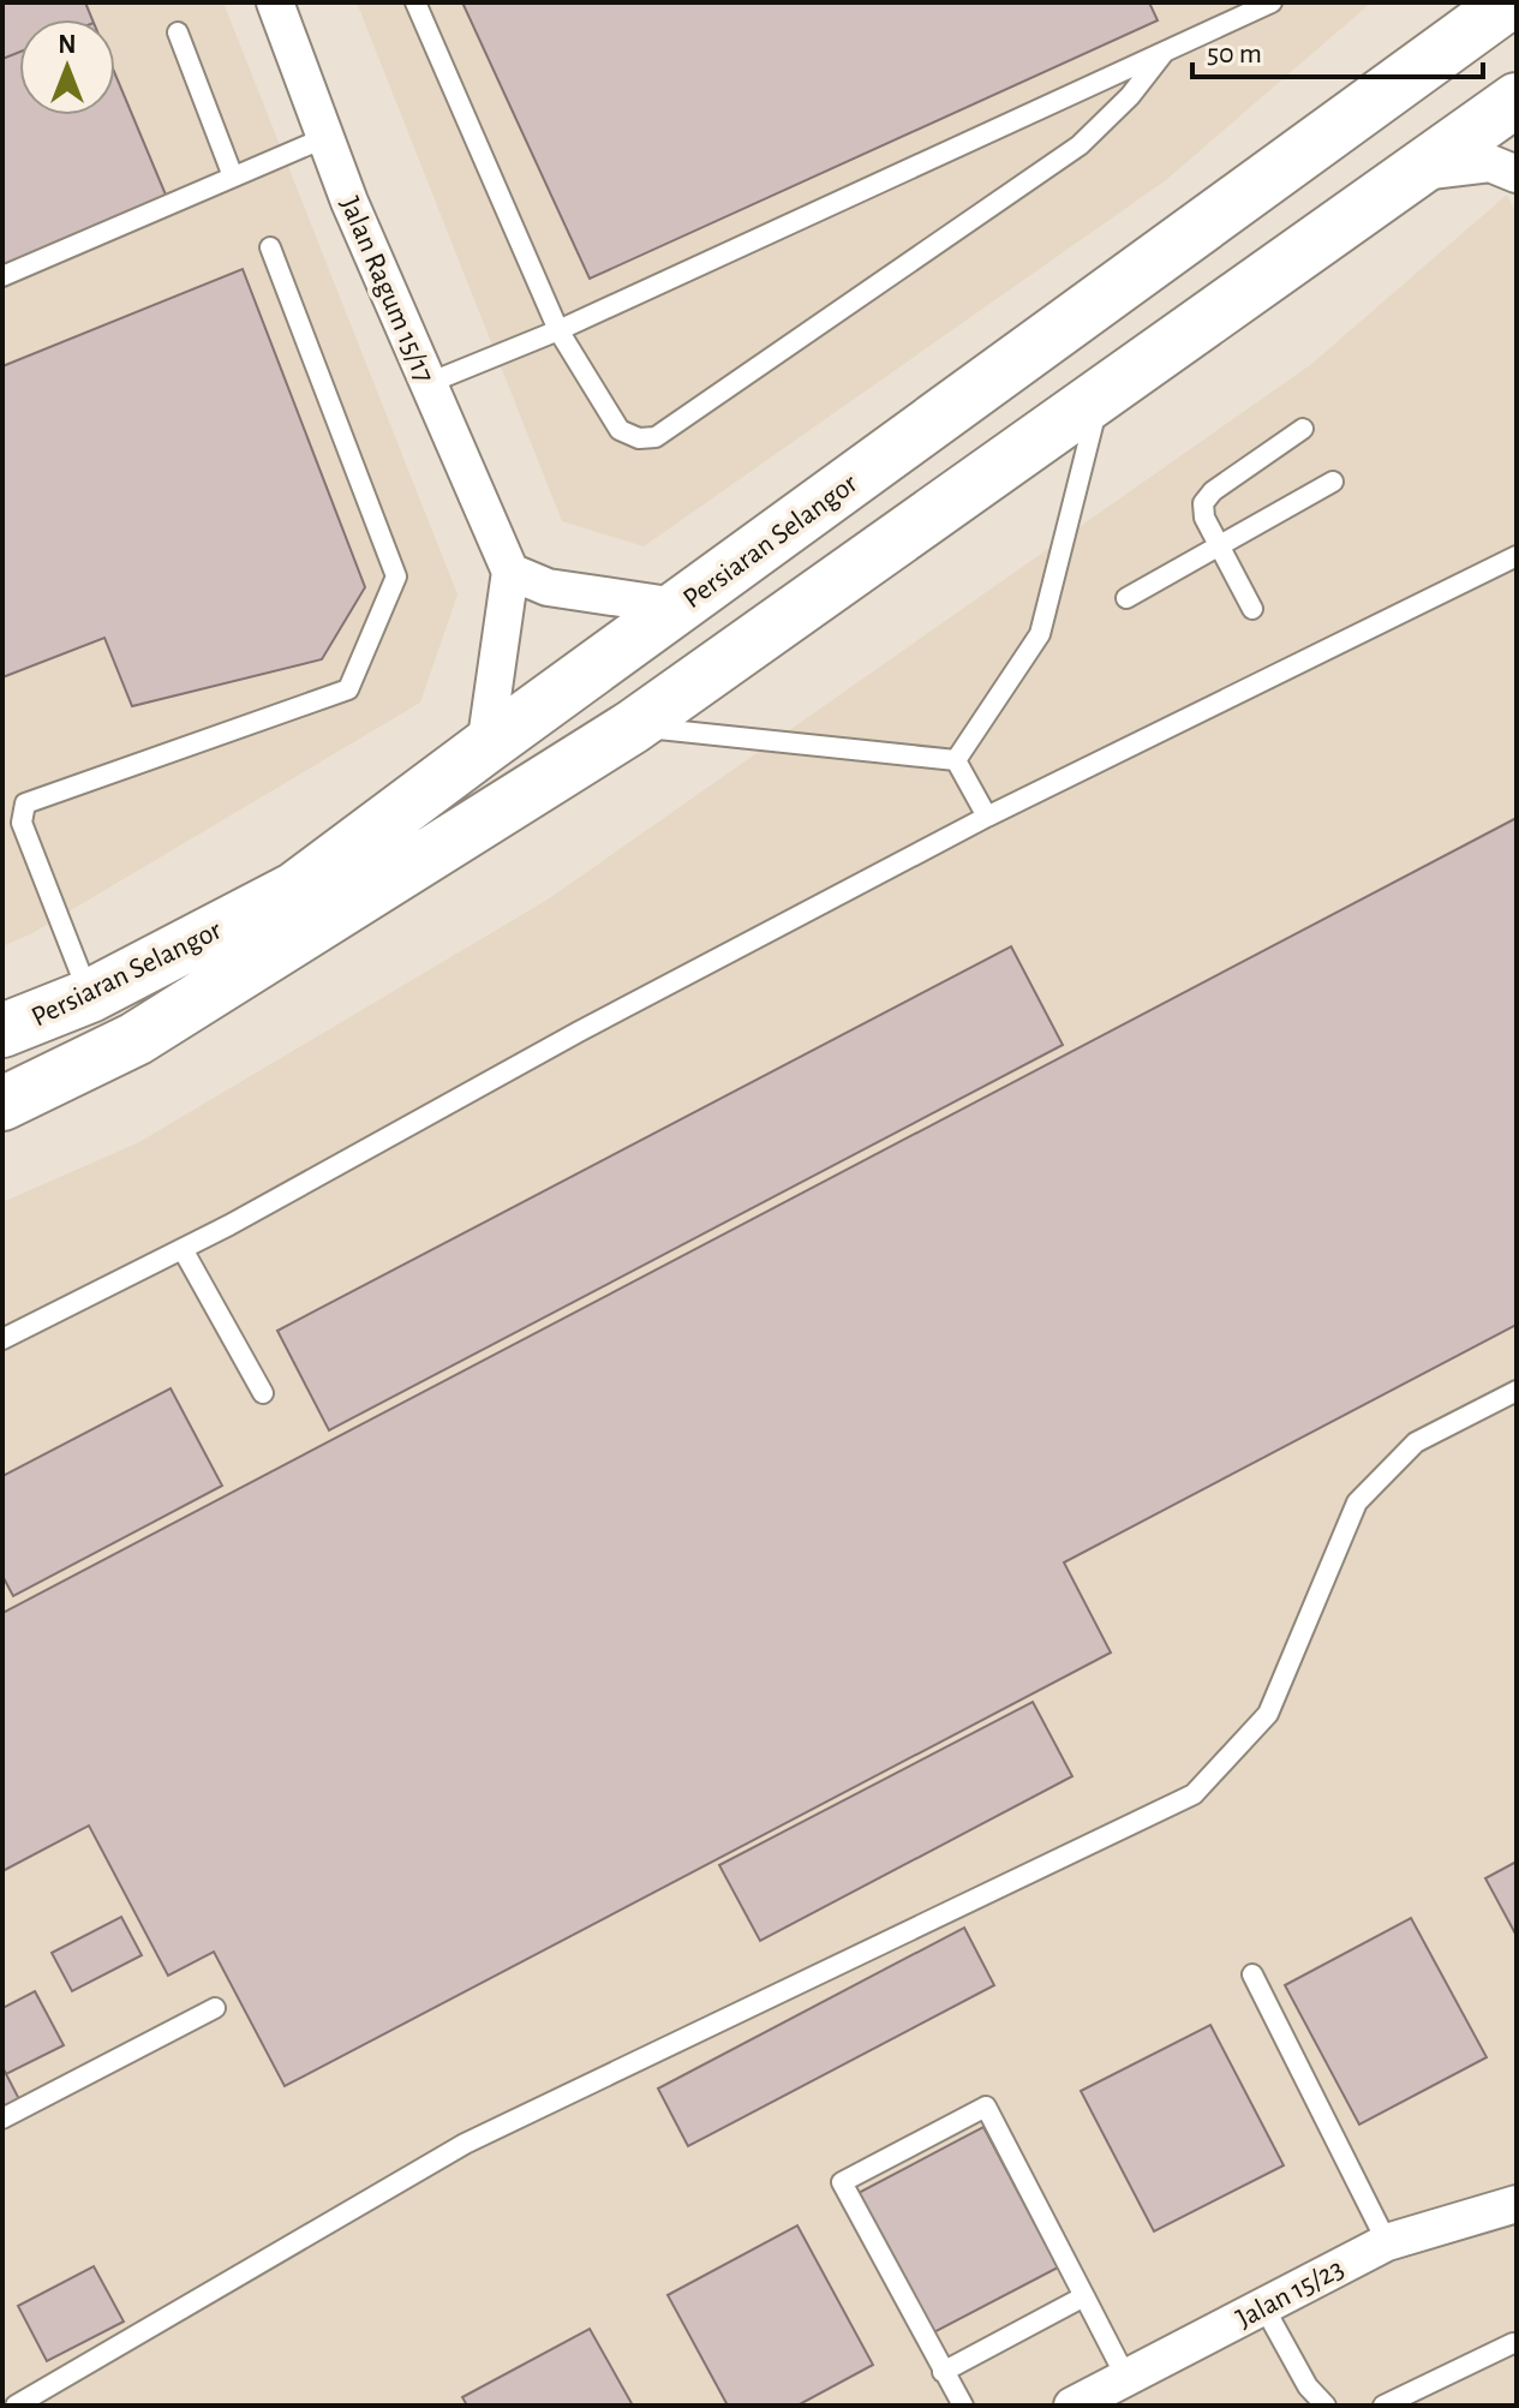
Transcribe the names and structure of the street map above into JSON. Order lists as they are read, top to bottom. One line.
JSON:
{"streets":{"main road":["Persiaran Selangor"],"street":["Jalan Ragum 15/17","Jalan 15/23"]},"scale_bar":"50 m","north":"top"}
